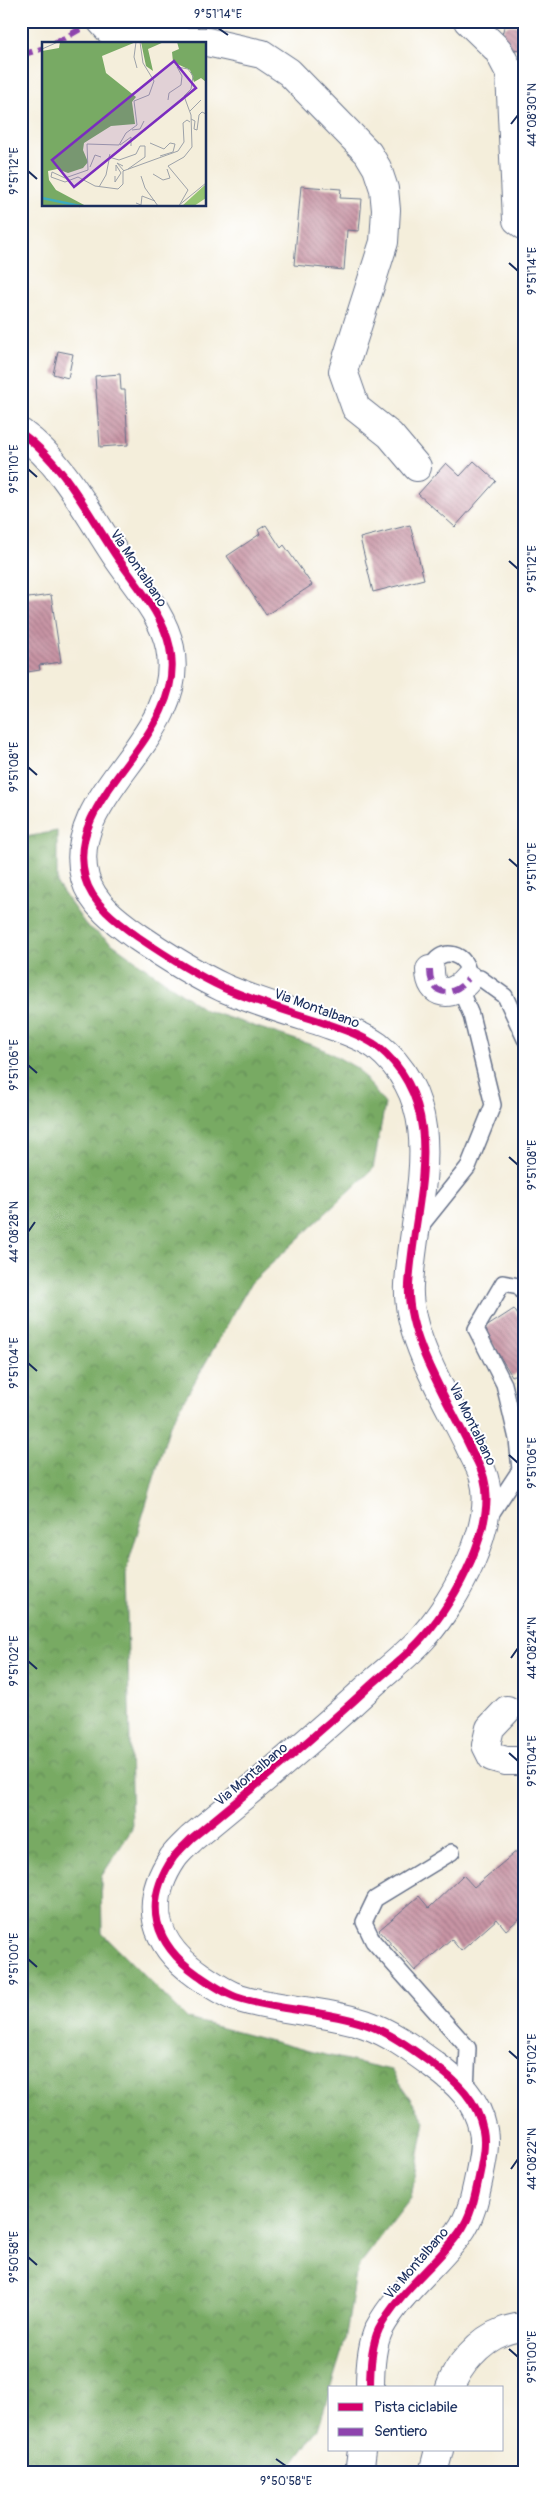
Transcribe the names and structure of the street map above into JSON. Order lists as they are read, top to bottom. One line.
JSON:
{"streets":{"street":["Via Montalbano"]},"legend":["Pista ciclabile","Sentiero"],"coordinates":["9°51'14\"E","44°08'30\"N","9°51'12\"E","9°51'10\"E","9°51'08\"E","9°51'06\"E","44°08'28\"N","9°51'04\"E","44°08'24\"N","9°51'02\"E","9°51'00\"E","44°08'22\"N","9°50'58\"E"]}
